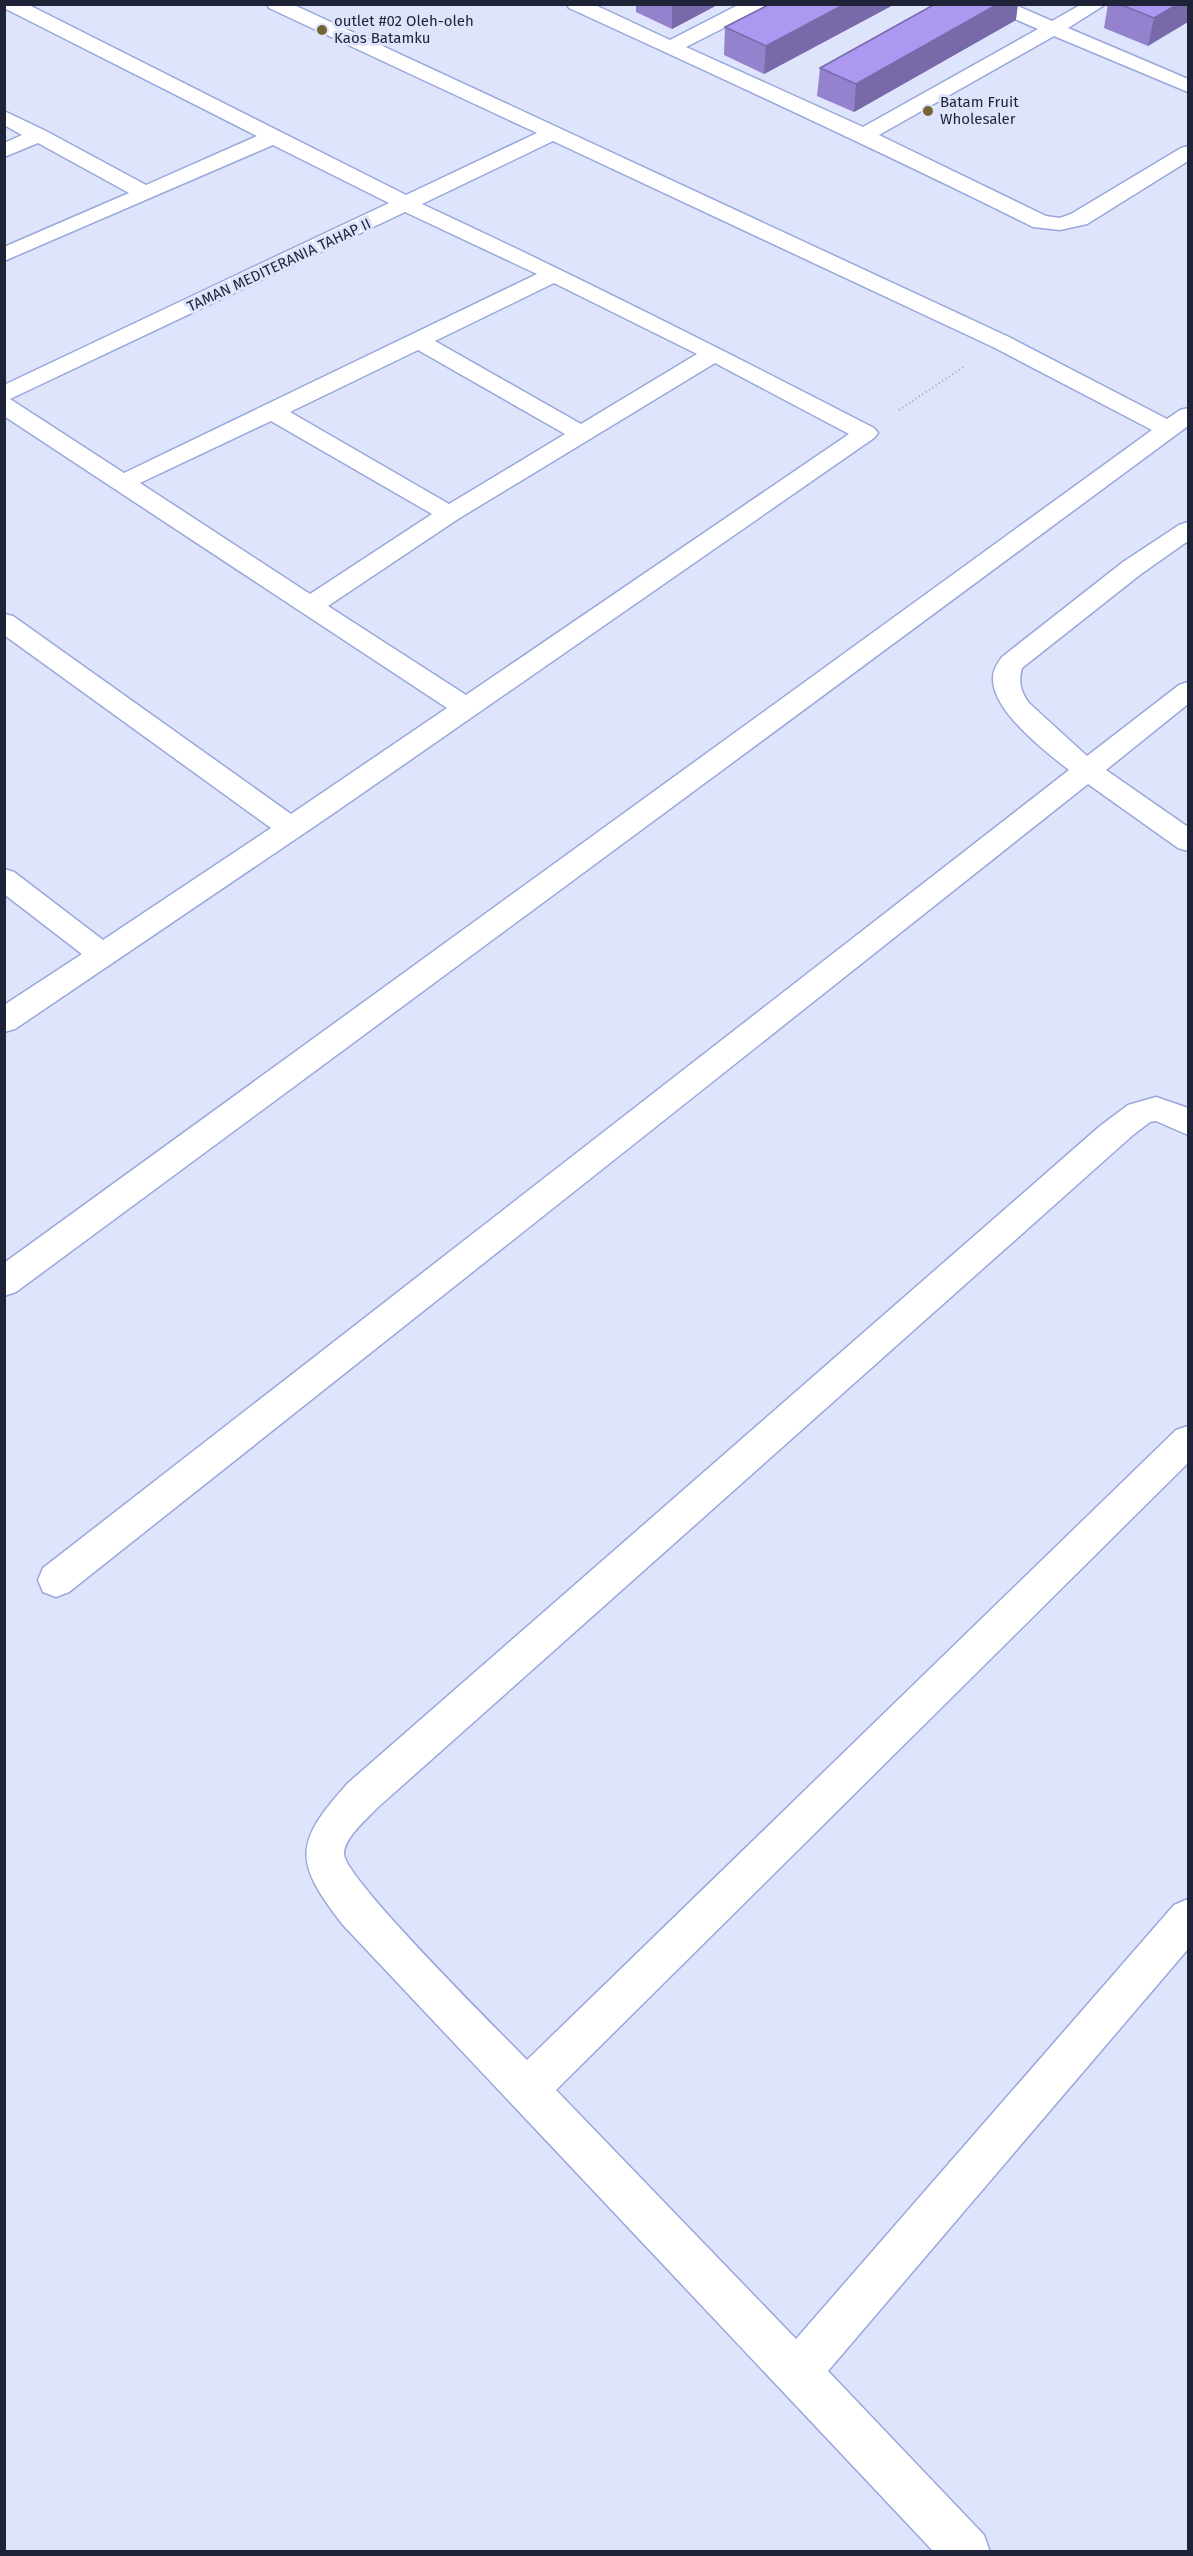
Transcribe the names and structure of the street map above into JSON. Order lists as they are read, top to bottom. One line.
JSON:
{"streets":{"street":["TAMAN MEDITERANIA TAHAP II"]},"places":["outlet #02 Oleh-oleh Kaos Batamku","Batam Fruit Wholesaler"]}
